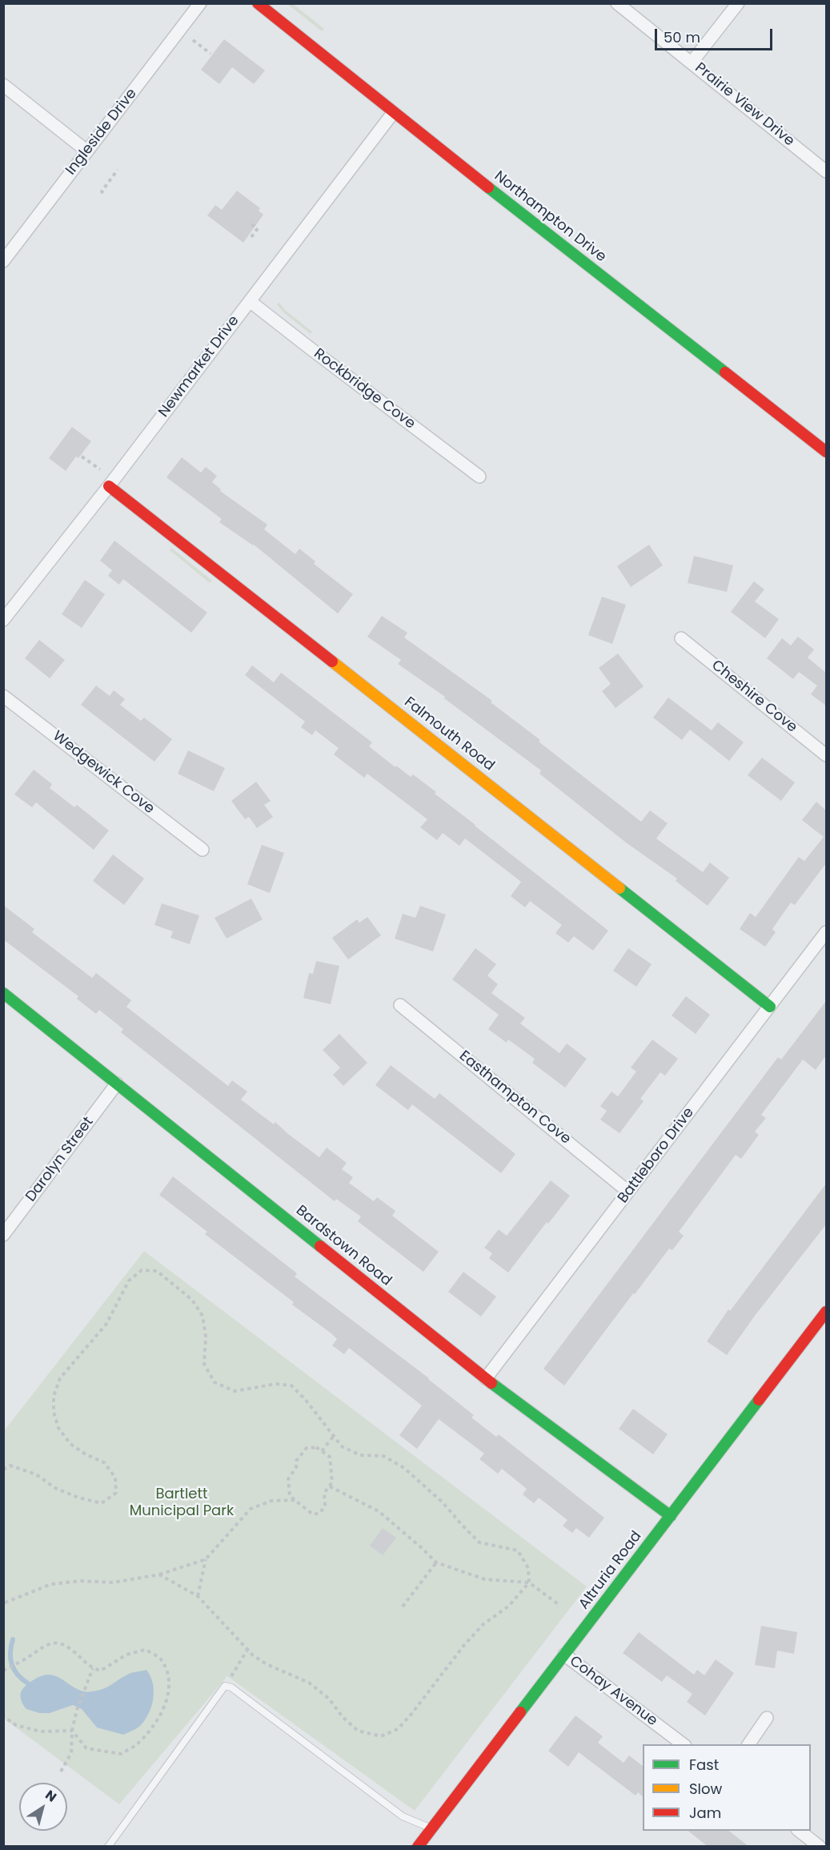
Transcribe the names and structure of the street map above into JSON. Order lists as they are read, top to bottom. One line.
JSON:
{"streets":{"street":["Prairie View Drive","Ingleside Drive","Northampton Drive","Newmarket Drive","Rockbridge Cove","Cheshire Cove","Falmouth Road","Wedgewick Cove","Easthampton Cove","Battleboro Drive","Darolyn Street","Bardstown Road","Altruria Road","Cohay Avenue"]},"crossings":[["Northampton Drive","Newmarket Drive"],["Newmarket Drive","Rockbridge Cove"],["Newmarket Drive","Falmouth Road"],["Falmouth Road","Battleboro Drive"],["Easthampton Cove","Battleboro Drive"],["Battleboro Drive","Bardstown Road"],["Darolyn Street","Bardstown Road"],["Bardstown Road","Altruria Road"],["Altruria Road","Cohay Avenue"]],"parks":["Bartlett Municipal Park"],"legend":["Fast","Slow","Jam"],"scale_bar":"50 m","north":"top right"}
